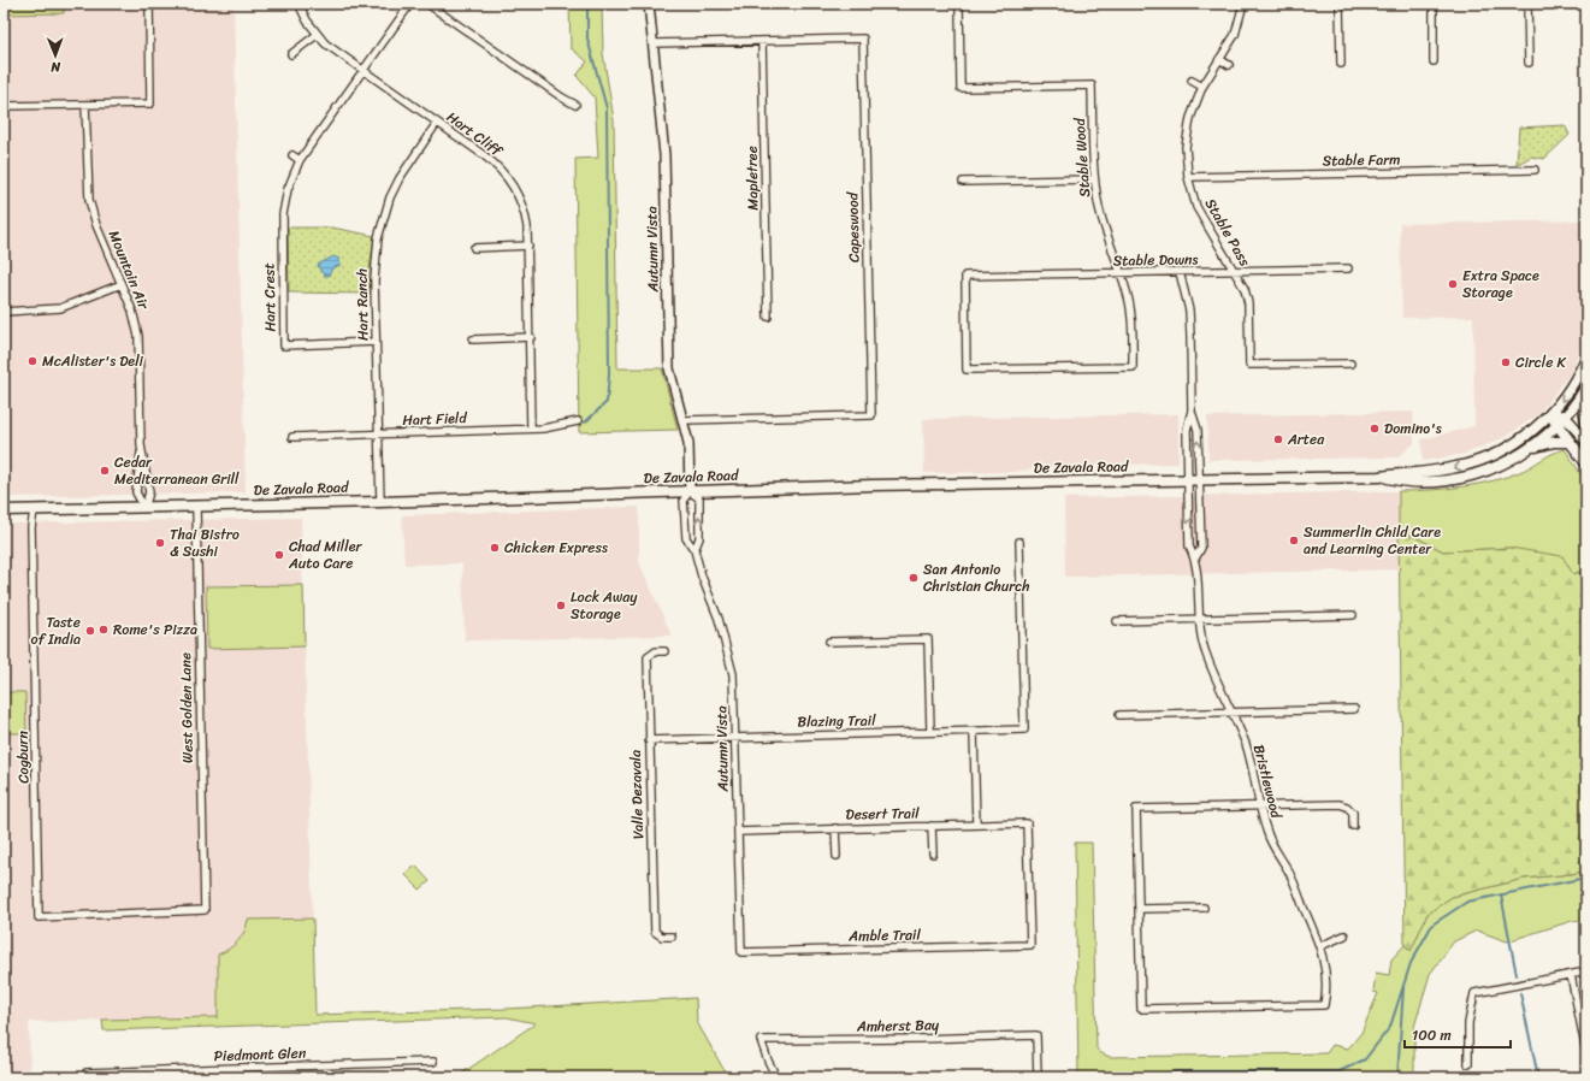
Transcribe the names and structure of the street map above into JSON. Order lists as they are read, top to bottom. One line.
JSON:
{"streets":{"main road":["De Zavala Road"],"street":["Hart Cliff","Stable Wood","Stable Farm","Mapletree","Capeswood","Stable Pass","Autumn Vista","Stable Downs","Mountain Air","Hart Crest","Hart Ranch","Hart Field","West Golden Lane","Blazing Trail","Cogburn","Bristlewood","Valle Dezavala","Desert Trail","Amble Trail","Amherst Bay","Piedmont Glen"]},"crossings":[["Hart Cliff","Hart Crest"],["Hart Cliff","Hart Ranch"],["Hart Cliff","Hart Field"],["Stable Wood","Stable Downs"],["Stable Farm","Stable Pass"],["Mapletree","Capeswood"],["Capeswood","Autumn Vista"],["Stable Pass","Stable Downs"],["Autumn Vista","De Zavala Road"],["Autumn Vista","Blazing Trail"],["Autumn Vista","Desert Trail"],["Autumn Vista","Amble Trail"],["Mountain Air","De Zavala Road"],["Hart Crest","Hart Ranch"],["Hart Ranch","Hart Field"],["Hart Ranch","De Zavala Road"],["De Zavala Road","West Golden Lane"],["De Zavala Road","Cogburn"],["De Zavala Road","Bristlewood"],["West Golden Lane","Cogburn"],["Blazing Trail","Valle Dezavala"],["Desert Trail","Amble Trail"]],"places":["Extra Space Storage","McAlister's Deli","Circle K","Domino's","Artea","Cedar Mediterranean Grill","Summerlin Child Care and Learning Center","Thai Bistro & Sushi","Chicken Express","Chad Miller Auto Care","San Antonio Christian Church","Lock Away Storage","Rome's Pizza","Taste of India"],"scale_bar":"100 m","north":"bottom"}
